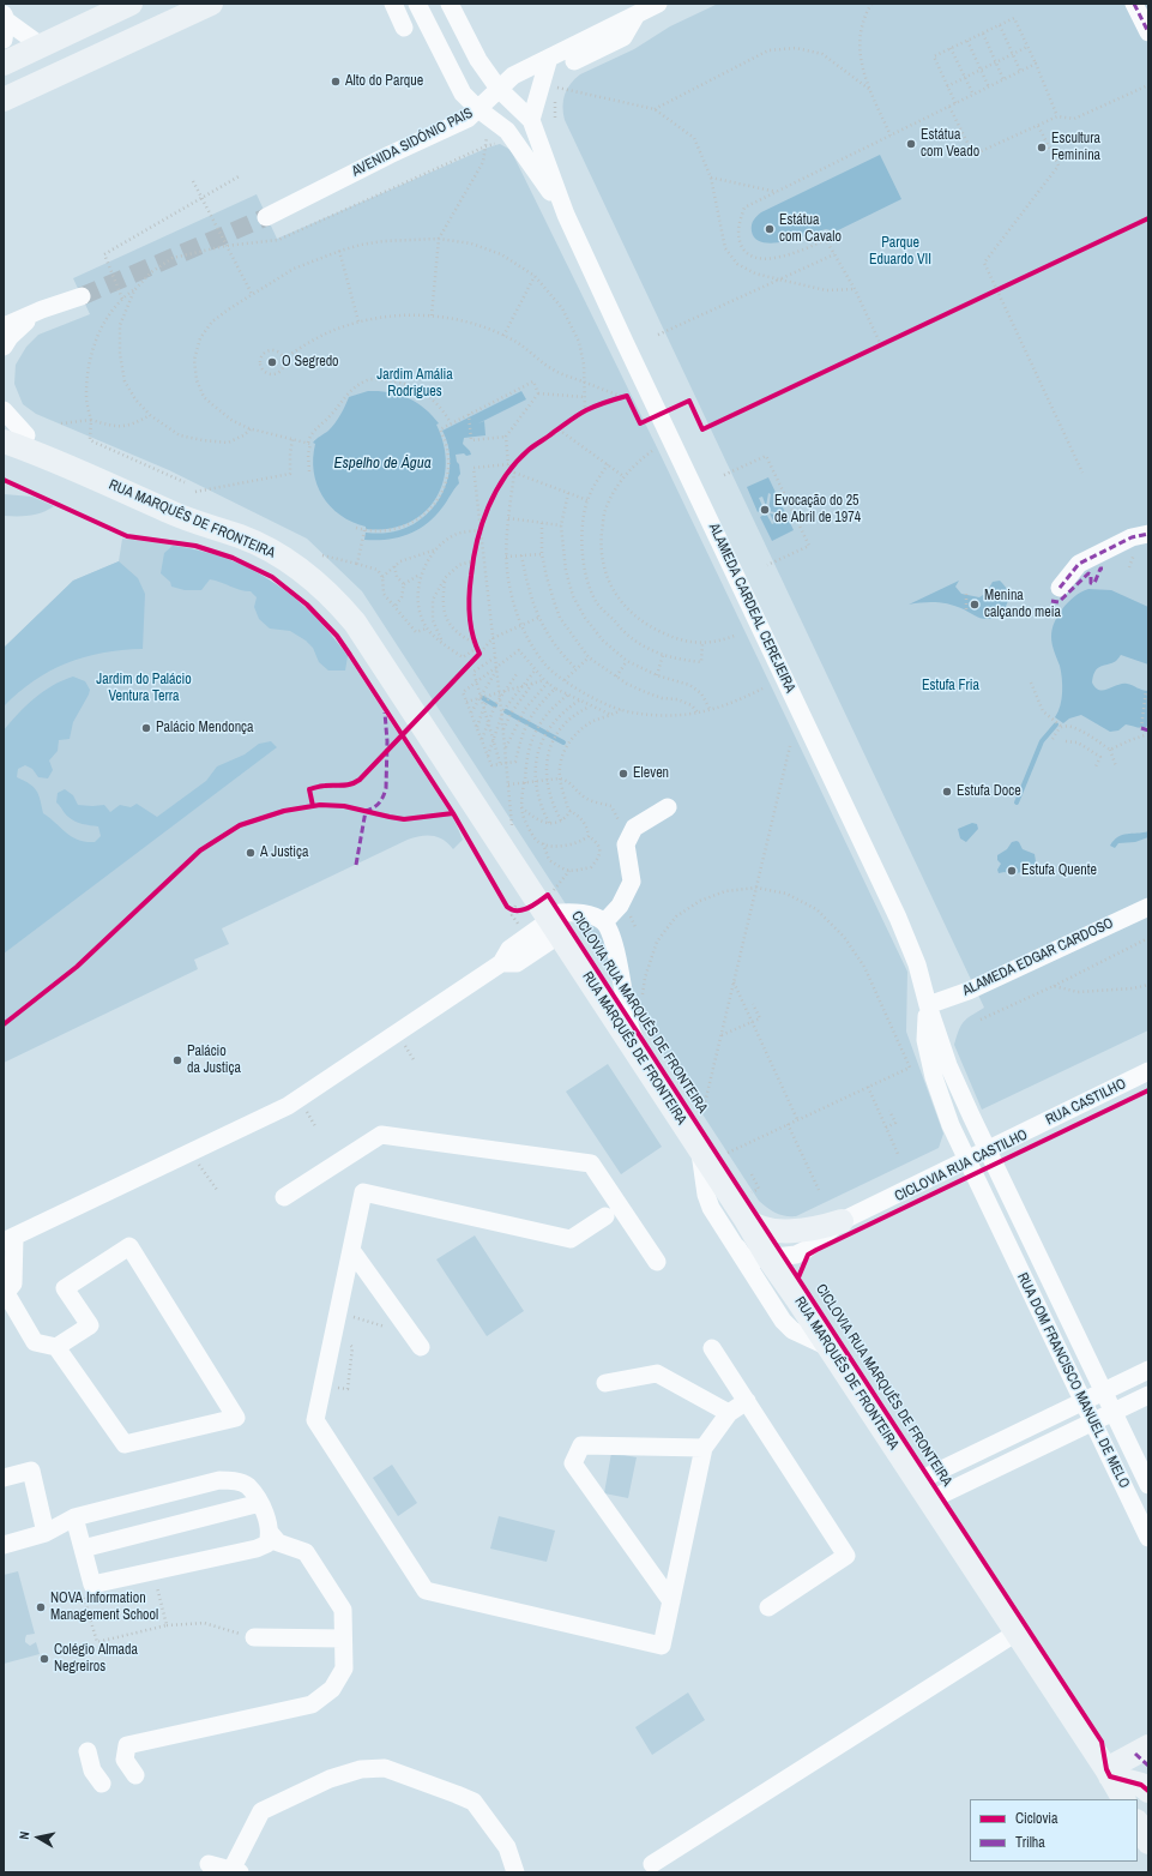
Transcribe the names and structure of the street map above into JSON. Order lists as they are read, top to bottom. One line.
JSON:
{"streets":{"main road":["RUA MARQUÊS DE FRONTEIRA"],"street":["AVENIDA SIDÓNIO PAIS","ALAMEDA CARDEAL CEREJEIRA","ALAMEDA EDGAR CARDOSO","RUA CASTILHO","RUA DOM FRANCISCO MANUEL DE MELO"],"cycle path":["CICLOVIA RUA MARQUÊS DE FRONTEIRA","CICLOVIA RUA CASTILHO"]},"crossings":[["AVENIDA SIDÓNIO PAIS","ALAMEDA CARDEAL CEREJEIRA"],["RUA MARQUÊS DE FRONTEIRA","RUA CASTILHO"],["ALAMEDA CARDEAL CEREJEIRA","ALAMEDA EDGAR CARDOSO"],["ALAMEDA CARDEAL CEREJEIRA","RUA DOM FRANCISCO MANUEL DE MELO"],["ALAMEDA EDGAR CARDOSO","RUA DOM FRANCISCO MANUEL DE MELO"],["RUA CASTILHO","RUA DOM FRANCISCO MANUEL DE MELO"]],"water":["Espelho de Água"],"parks":["Parque Eduardo VII","Jardim Amália Rodrigues","Jardim do Palácio Ventura Terra","Estufa Fria"],"places":["Alto do Parque","Estátua com Veado","Escultura Feminina","Estátua com Cavalo","O Segredo","Evocação do 25 de Abril de 1974","Menina calçando meia","Palácio Mendonça","Eleven","Estufa Doce","A Justiça","Estufa Quente","Palácio da Justiça","NOVA Information Management School","Colégio Almada Negreiros"],"legend":["Ciclovia","Trilha"],"north":"left"}
